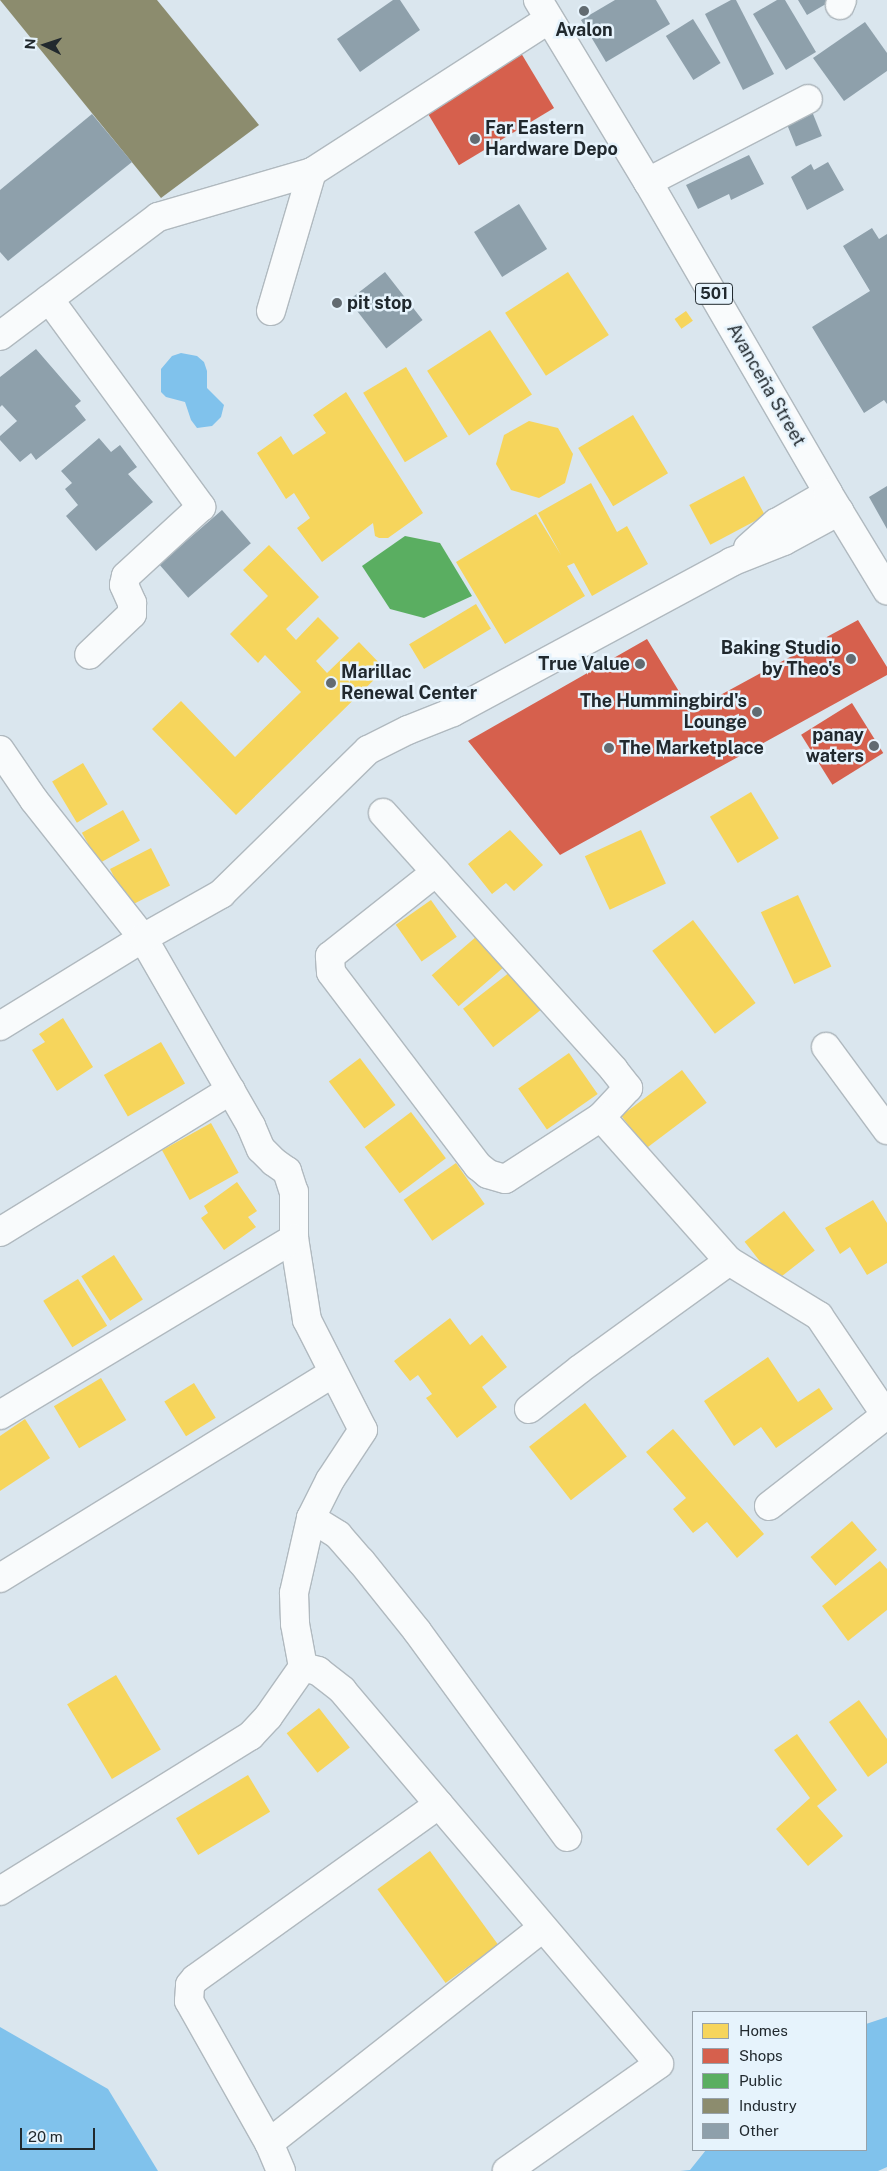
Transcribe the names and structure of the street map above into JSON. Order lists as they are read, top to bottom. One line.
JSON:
{"streets":{"street":["501","Avanceña Street"]},"places":["Avalon","Far Eastern Hardware Depo","pit stop","Baking Studio by Theo's","True Value","Marillac Renewal Center","The Hummingbird's Lounge","panay waters","The Marketplace"],"legend":["Homes","Shops","Public","Industry","Other"],"scale_bar":"20 m","north":"left"}
